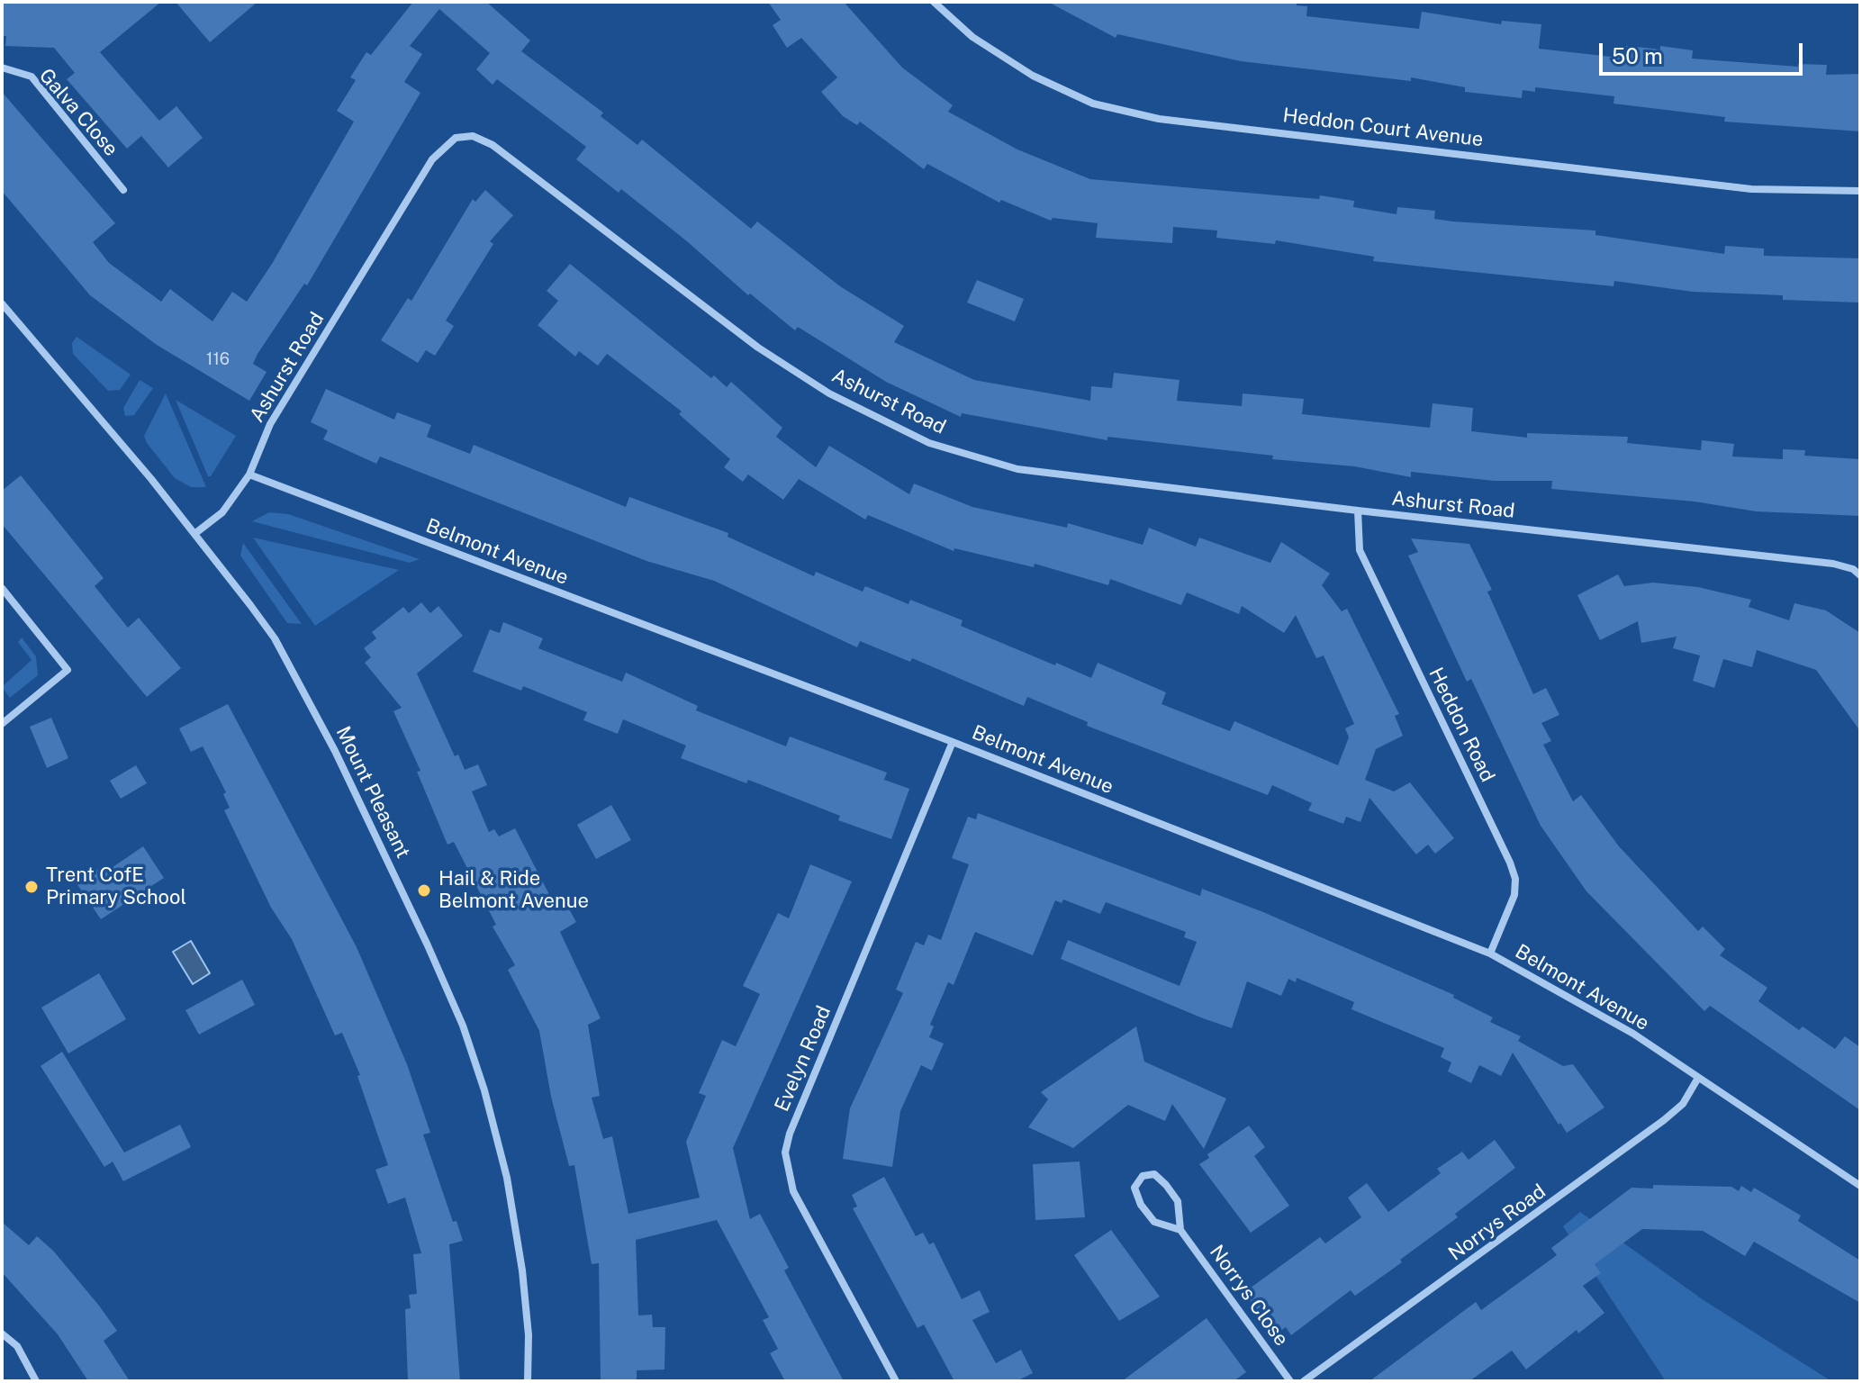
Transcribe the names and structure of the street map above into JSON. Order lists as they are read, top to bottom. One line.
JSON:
{"streets":{"street":["Galva Close","Heddon Court Avenue","Ashurst Road","Belmont Avenue","Heddon Road","Mount Pleasant","Evelyn Road","Norrys Road","Norrys Close"]},"crossings":[["Ashurst Road","Belmont Avenue"],["Ashurst Road","Heddon Road"],["Belmont Avenue","Heddon Road"],["Belmont Avenue","Evelyn Road"],["Belmont Avenue","Norrys Road"]],"places":["Trent CofE Primary School","Hail & Ride Belmont Avenue"],"house_numbers":["116"],"scale_bar":"50 m"}
